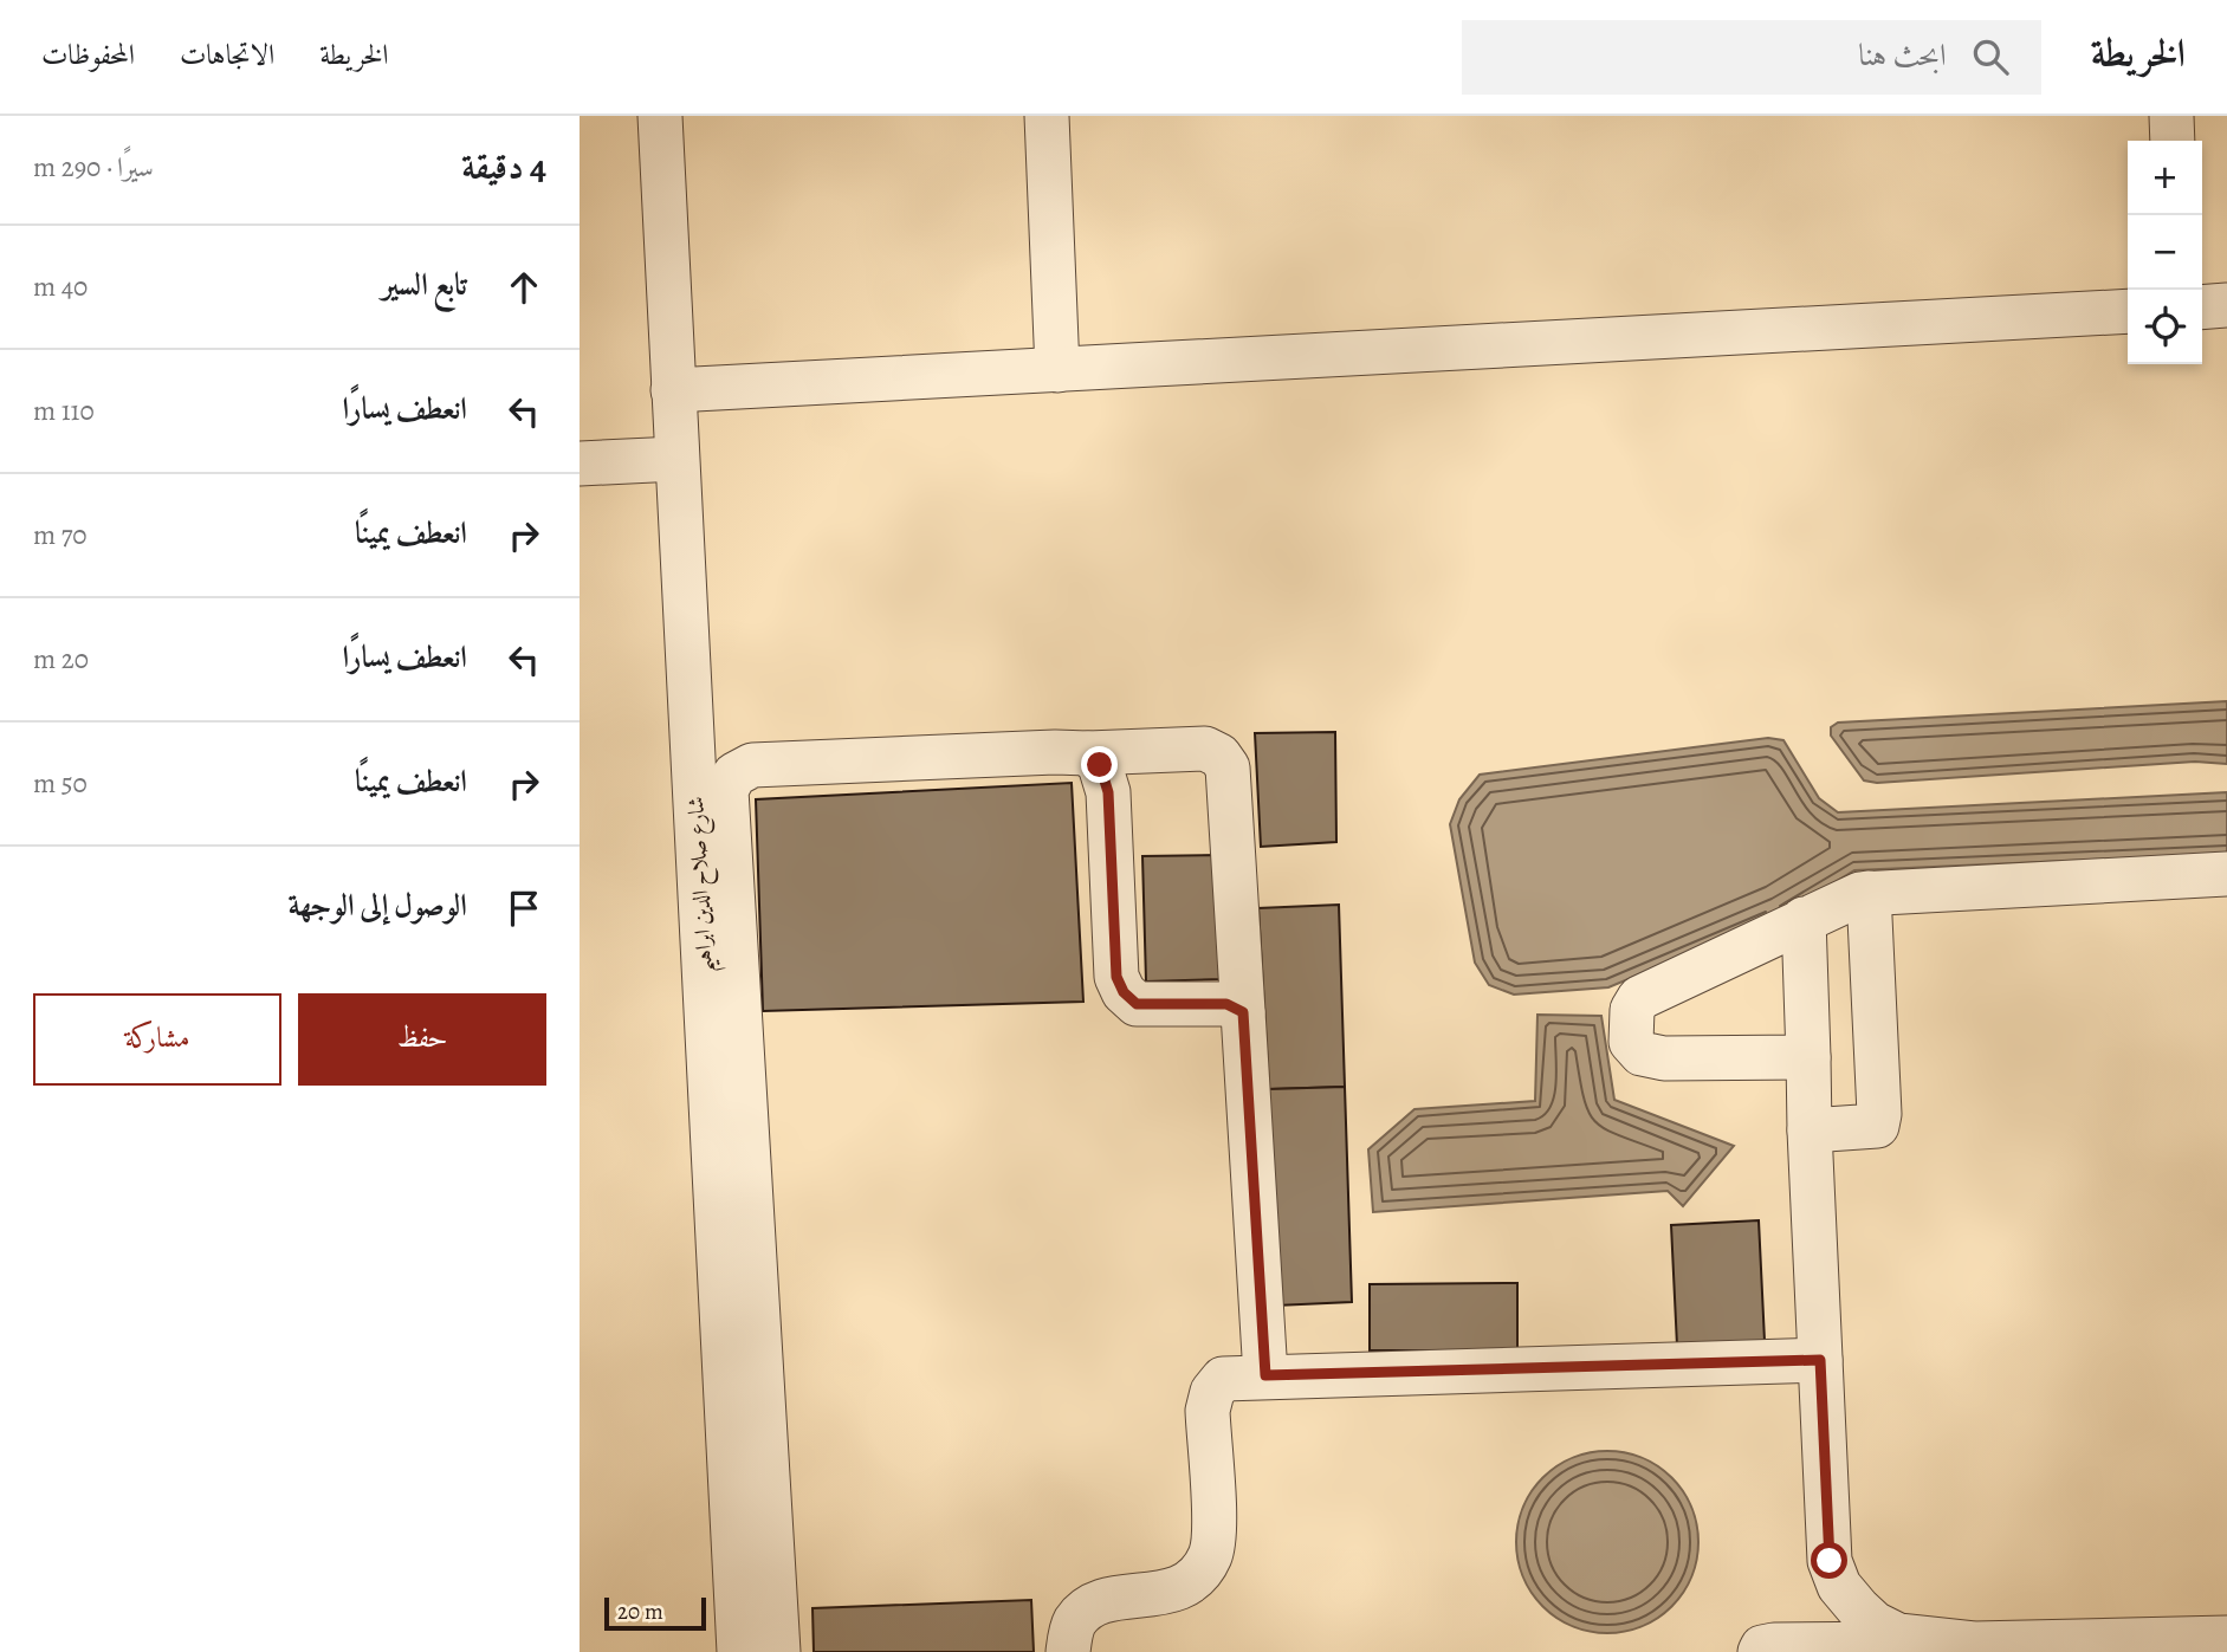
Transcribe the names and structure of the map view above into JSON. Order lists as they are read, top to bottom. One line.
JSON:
{"streets":{"street":["شارع صلاح الدين ابراهيم"]},"scale_bar":"20 m","page":{"header":"الخريطة","search":"ابحث هنا","nav":["الخريطة","الاتجاهات","المحفوظات"],"heading":["4 دقيقة","سيرًا · 290 m"],"map_buttons":["+","−"],"list":[["تابع السير","40 m"],["انعطف يسارًا","110 m"],["انعطف يمينًا","70 m"],["انعطف يسارًا","20 m"],["انعطف يمينًا","50 m"],"الوصول إلى الوجهة"],"buttons":["حفظ","مشاركة"],"scale":"20 m"}}
